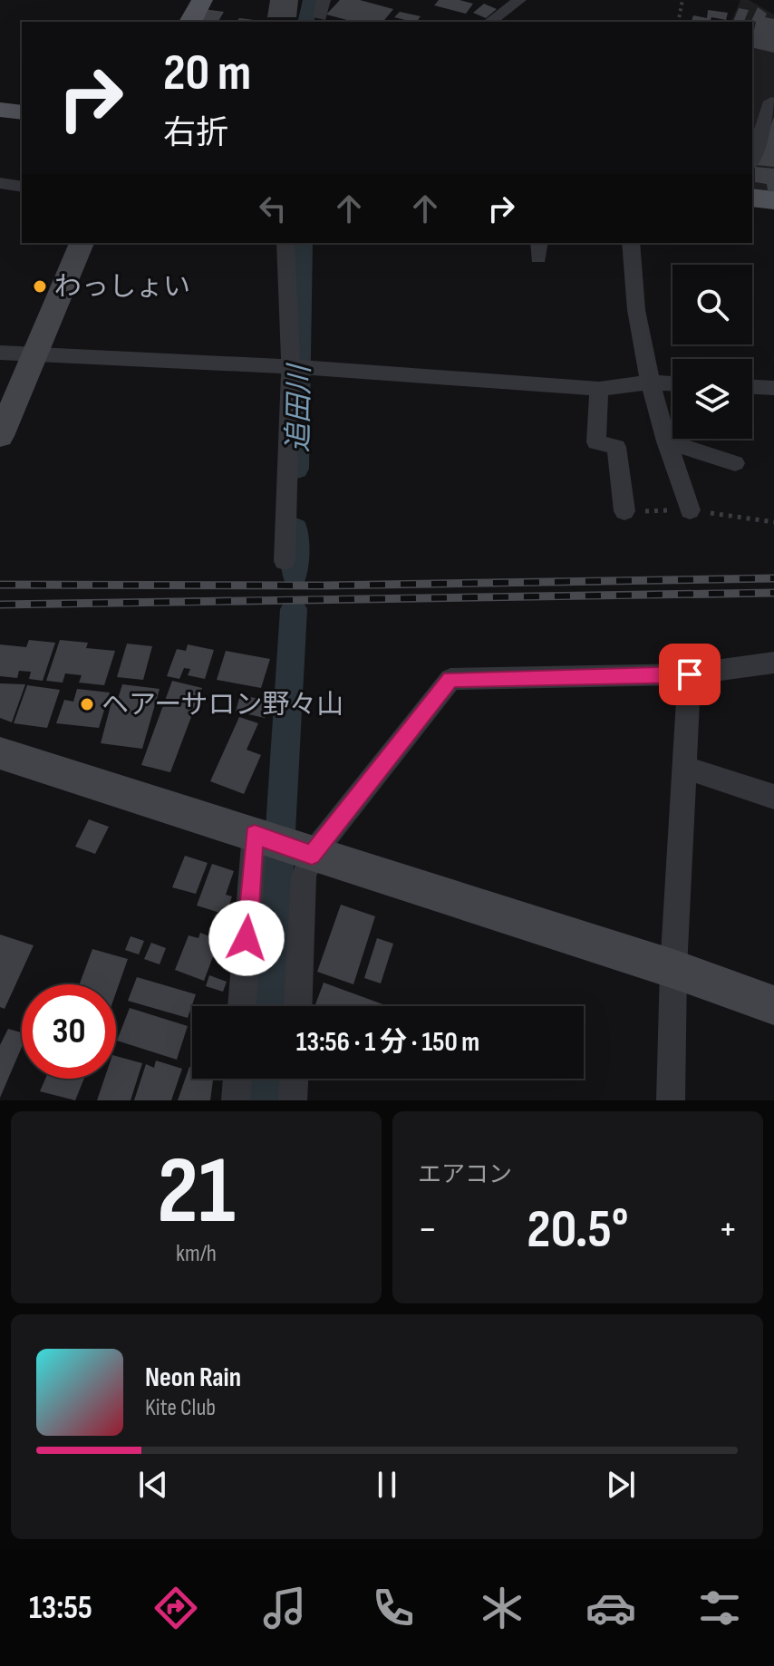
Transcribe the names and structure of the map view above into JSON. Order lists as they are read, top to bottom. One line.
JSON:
{"water":["追田川"],"places":["わっしょい","ヘアーサロン野々山"],"page":{"turn":["20 m","右折"],"limit":"30","trip":"13:56 · 1 分 · 150 m","tile":[["21","km/h"],"エアコン"],"heat":["−","20.5°","+"],"song":["Neon Rain","Kite Club"],"tabs":"13:55"}}
